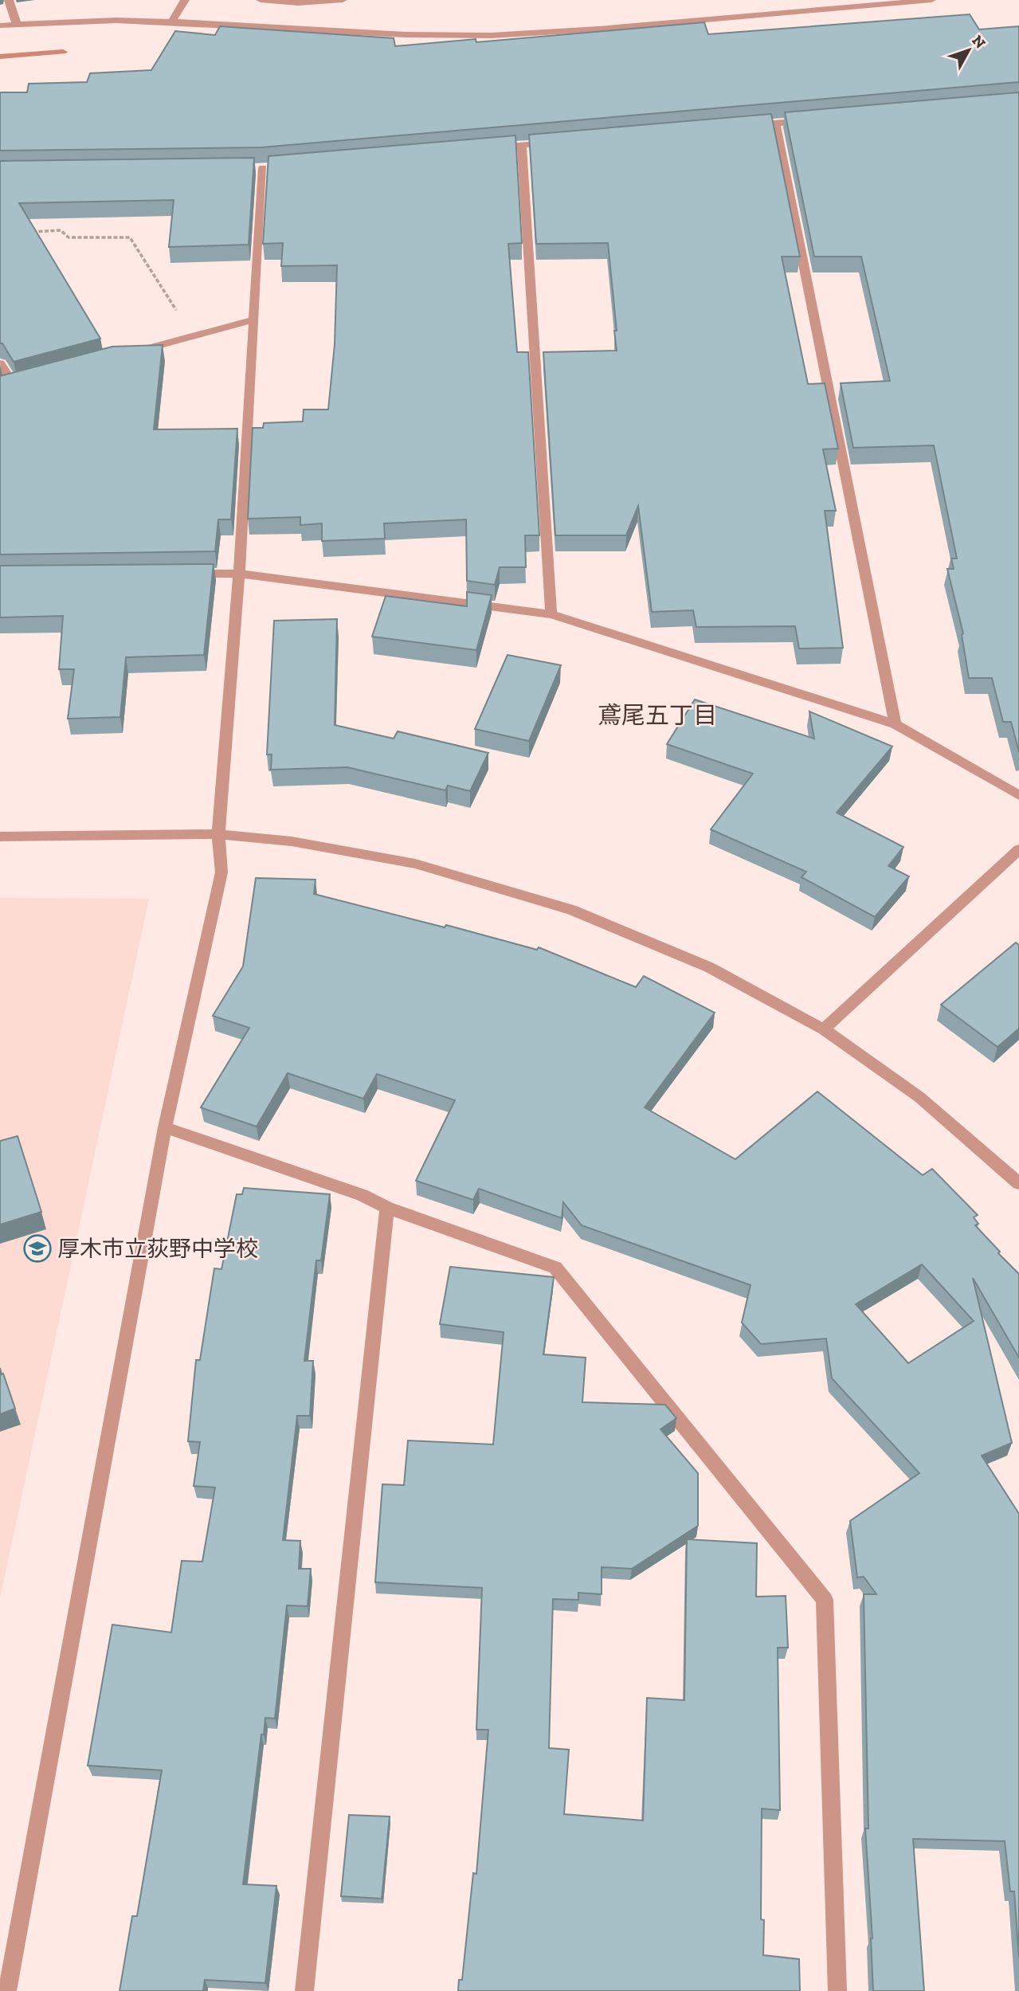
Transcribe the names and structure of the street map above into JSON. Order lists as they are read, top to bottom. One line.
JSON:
{"districts":["鳶尾五丁目"],"places":{"school or university":["厚木市立荻野中学校"]},"north":"top right"}
